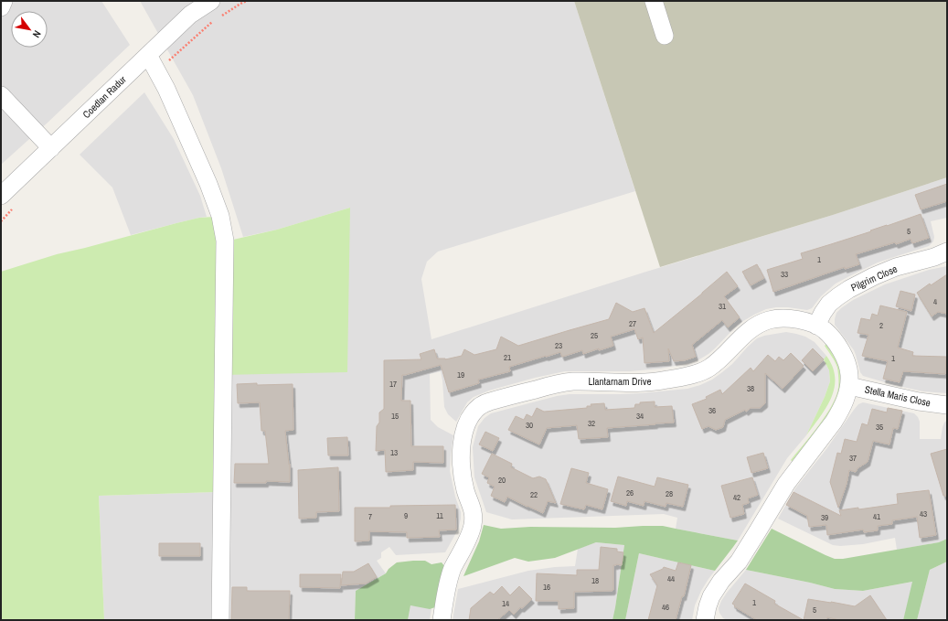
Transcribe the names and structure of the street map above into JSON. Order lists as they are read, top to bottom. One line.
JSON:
{"streets":{"street":["Coedlan Radur","Pilgrim Close","Llantarnam Drive","Stella Maris Close"]},"crossings":[["Pilgrim Close","Llantarnam Drive"],["Llantarnam Drive","Stella Maris Close"]],"house_numbers":["5","1","33","4","31","27","2","25","23","21","1","19","17","38","36","15","34","32","30","35","13","37","20","26","28","22","42","43","9","11","7","41","39","44","18","16","1","14","46","5"],"north":"bottom right"}
